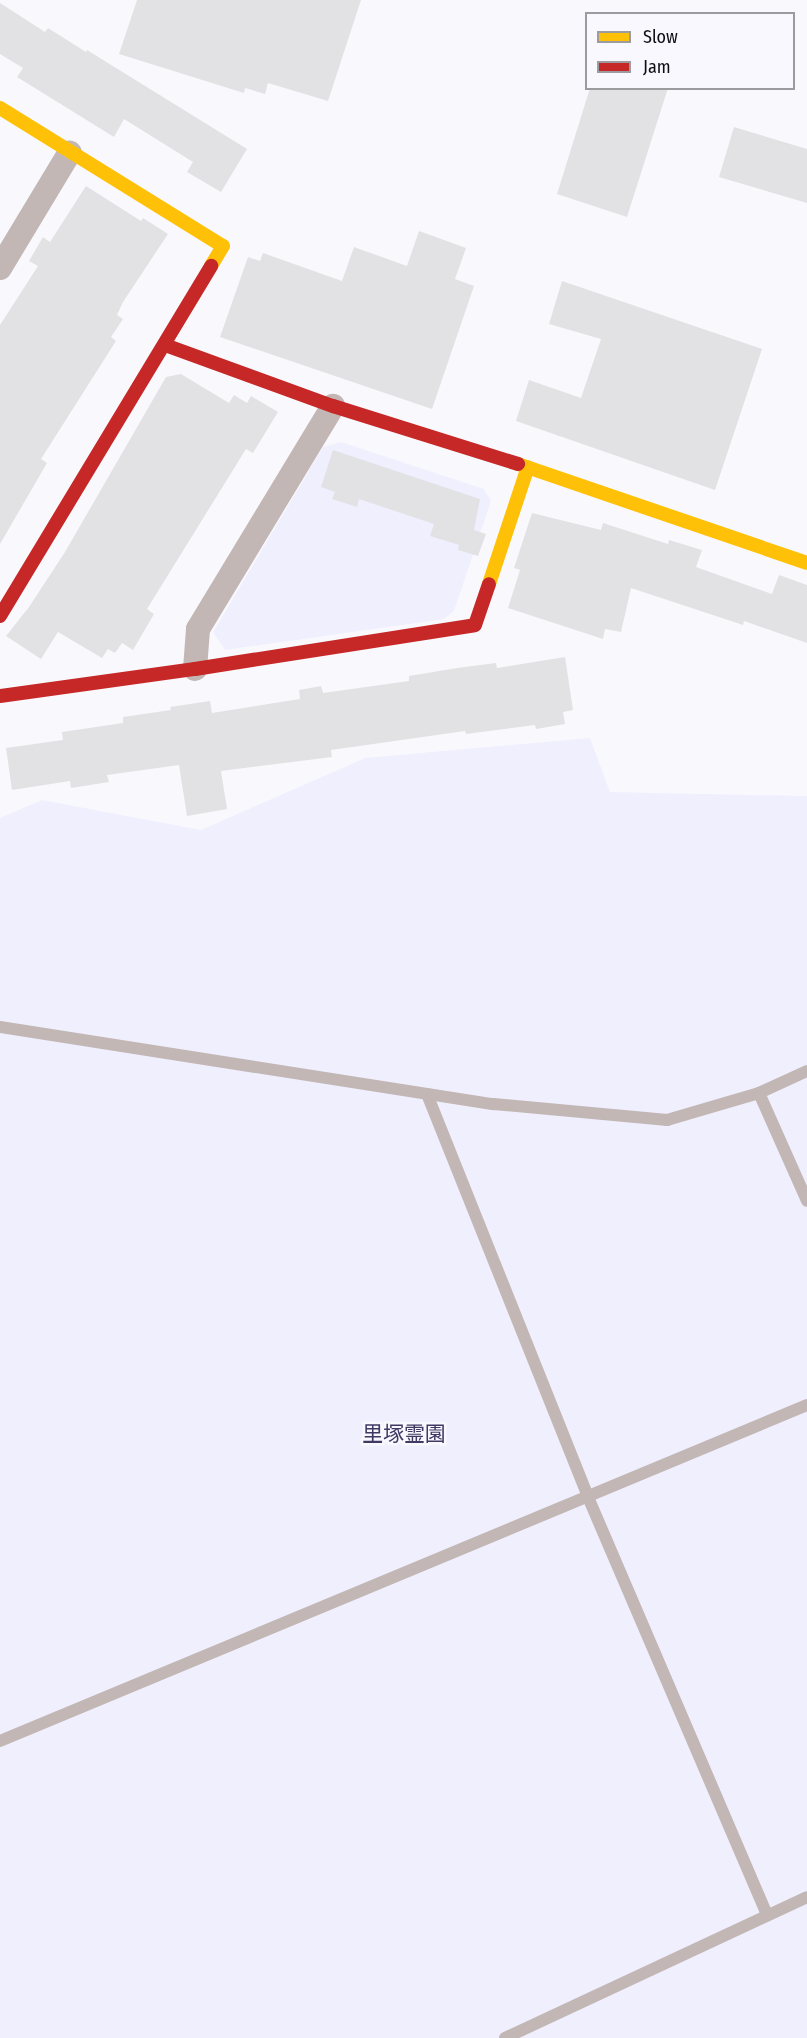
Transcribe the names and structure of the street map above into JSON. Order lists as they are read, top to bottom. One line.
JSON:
{"parks":["里塚霊園"],"legend":["Slow","Jam"]}
